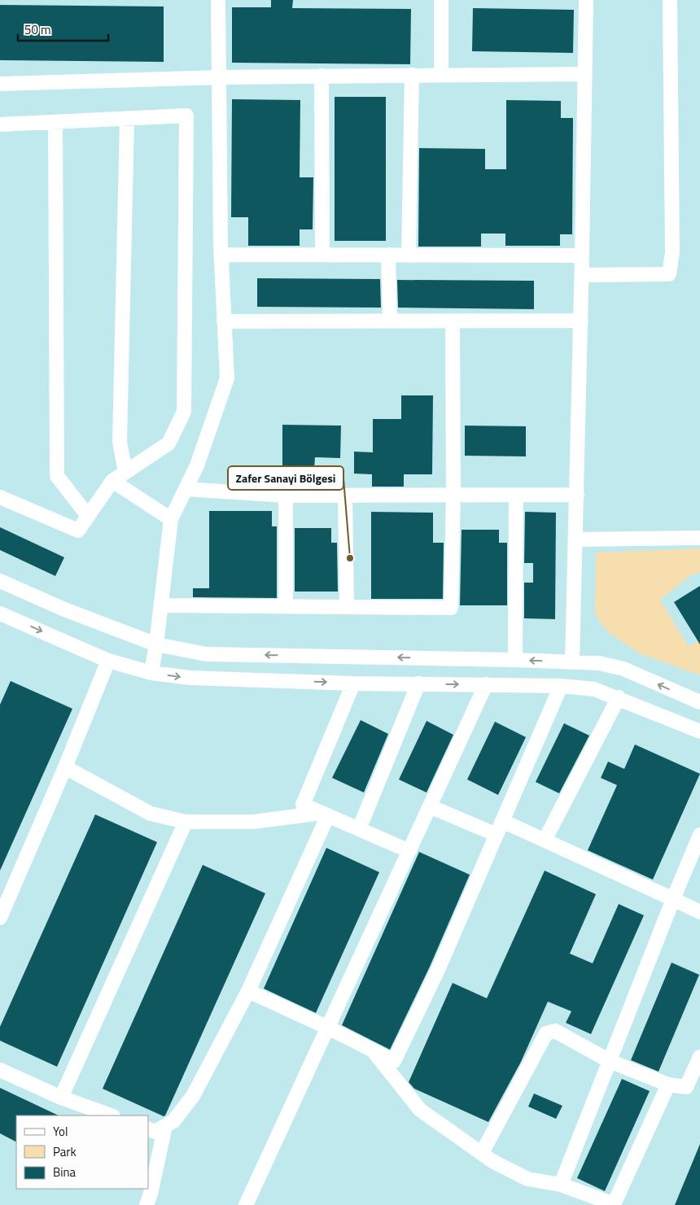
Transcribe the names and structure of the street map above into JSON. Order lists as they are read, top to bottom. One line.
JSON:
{"places":["Zafer Sanayi Bölgesi"],"legend":["Yol","Park","Bina"],"scale_bar":"50 m"}
